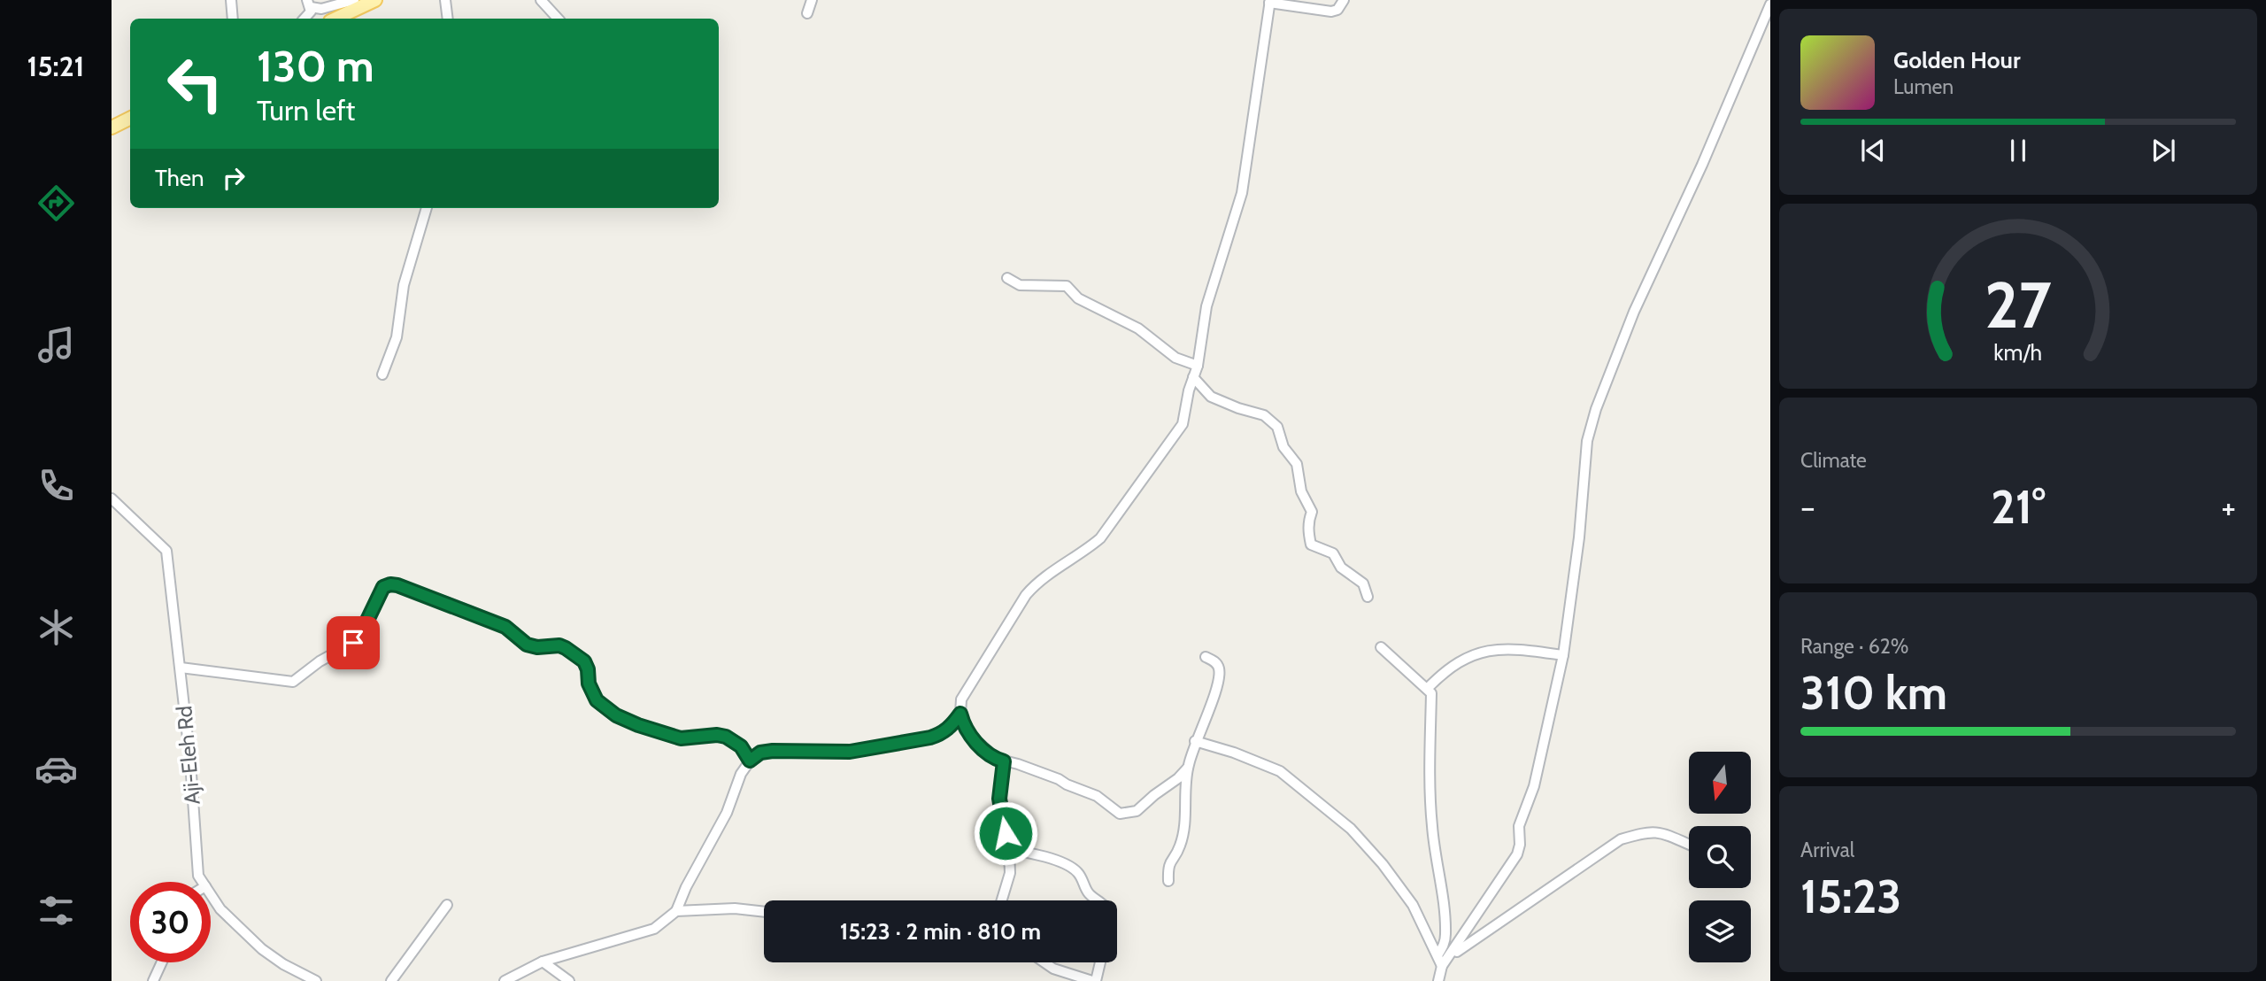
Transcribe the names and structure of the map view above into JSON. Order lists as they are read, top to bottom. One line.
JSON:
{"streets":{"street":["Aji-Eleh Rd"]},"north":"bottom","page":{"tabs":"15:21","turn":["130 m","Turn left"],"song":["Golden Hour","Lumen"],"then":"Then","tile":["Climate",["Range · 62%","310 km"],["Arrival","15:23"]],"heat":["−","21°","+"],"limit":"30","trip":"15:23 · 2 min · 810 m","gauge":["27","km/h"]}}
